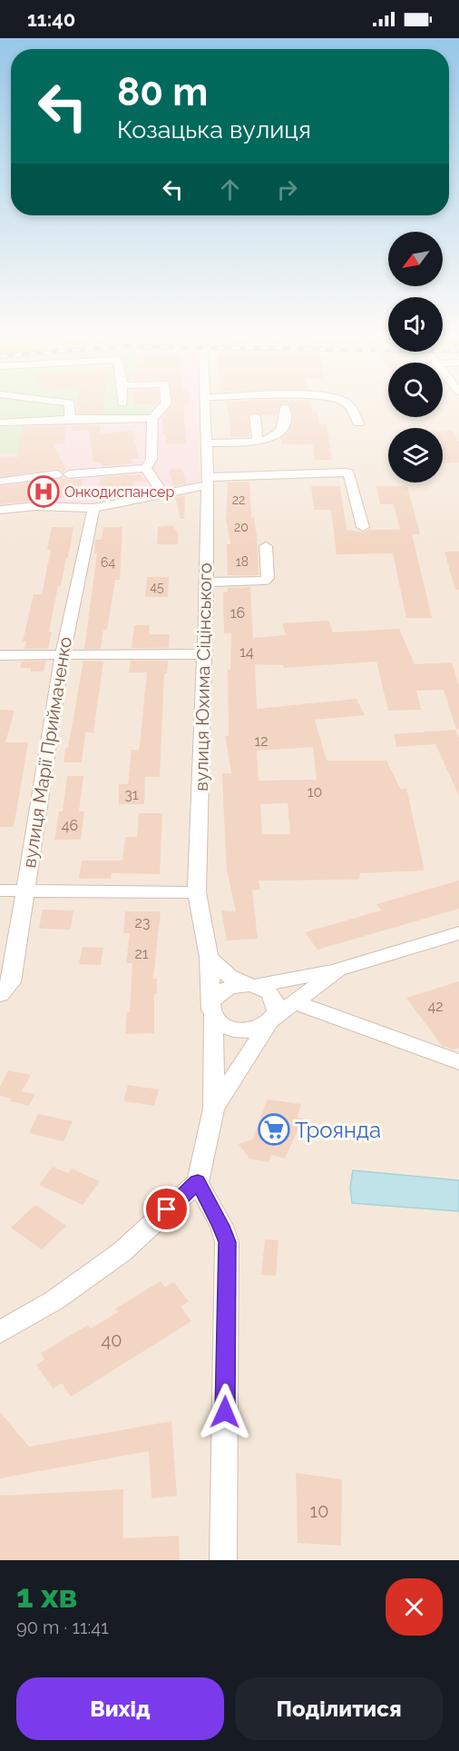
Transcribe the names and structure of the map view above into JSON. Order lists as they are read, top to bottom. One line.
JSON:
{"streets":{"street":["вулиця Юхима Сіцінського","вулиця Марії Приймаченко"]},"places":{"hospital":["Онкодиспансер"],"supermarket":["Троянда"]},"house_numbers":["22","20","18","64","45","16","14","12","10","31","46","23","21","42","40","10"],"north":"bottom left","page":{"status":"11:40","turn":["80 m","Козацька вулиця"],"heading":["1 хв","90 m · 11:41"],"buttons":["Вихід","Поділитися"]}}
